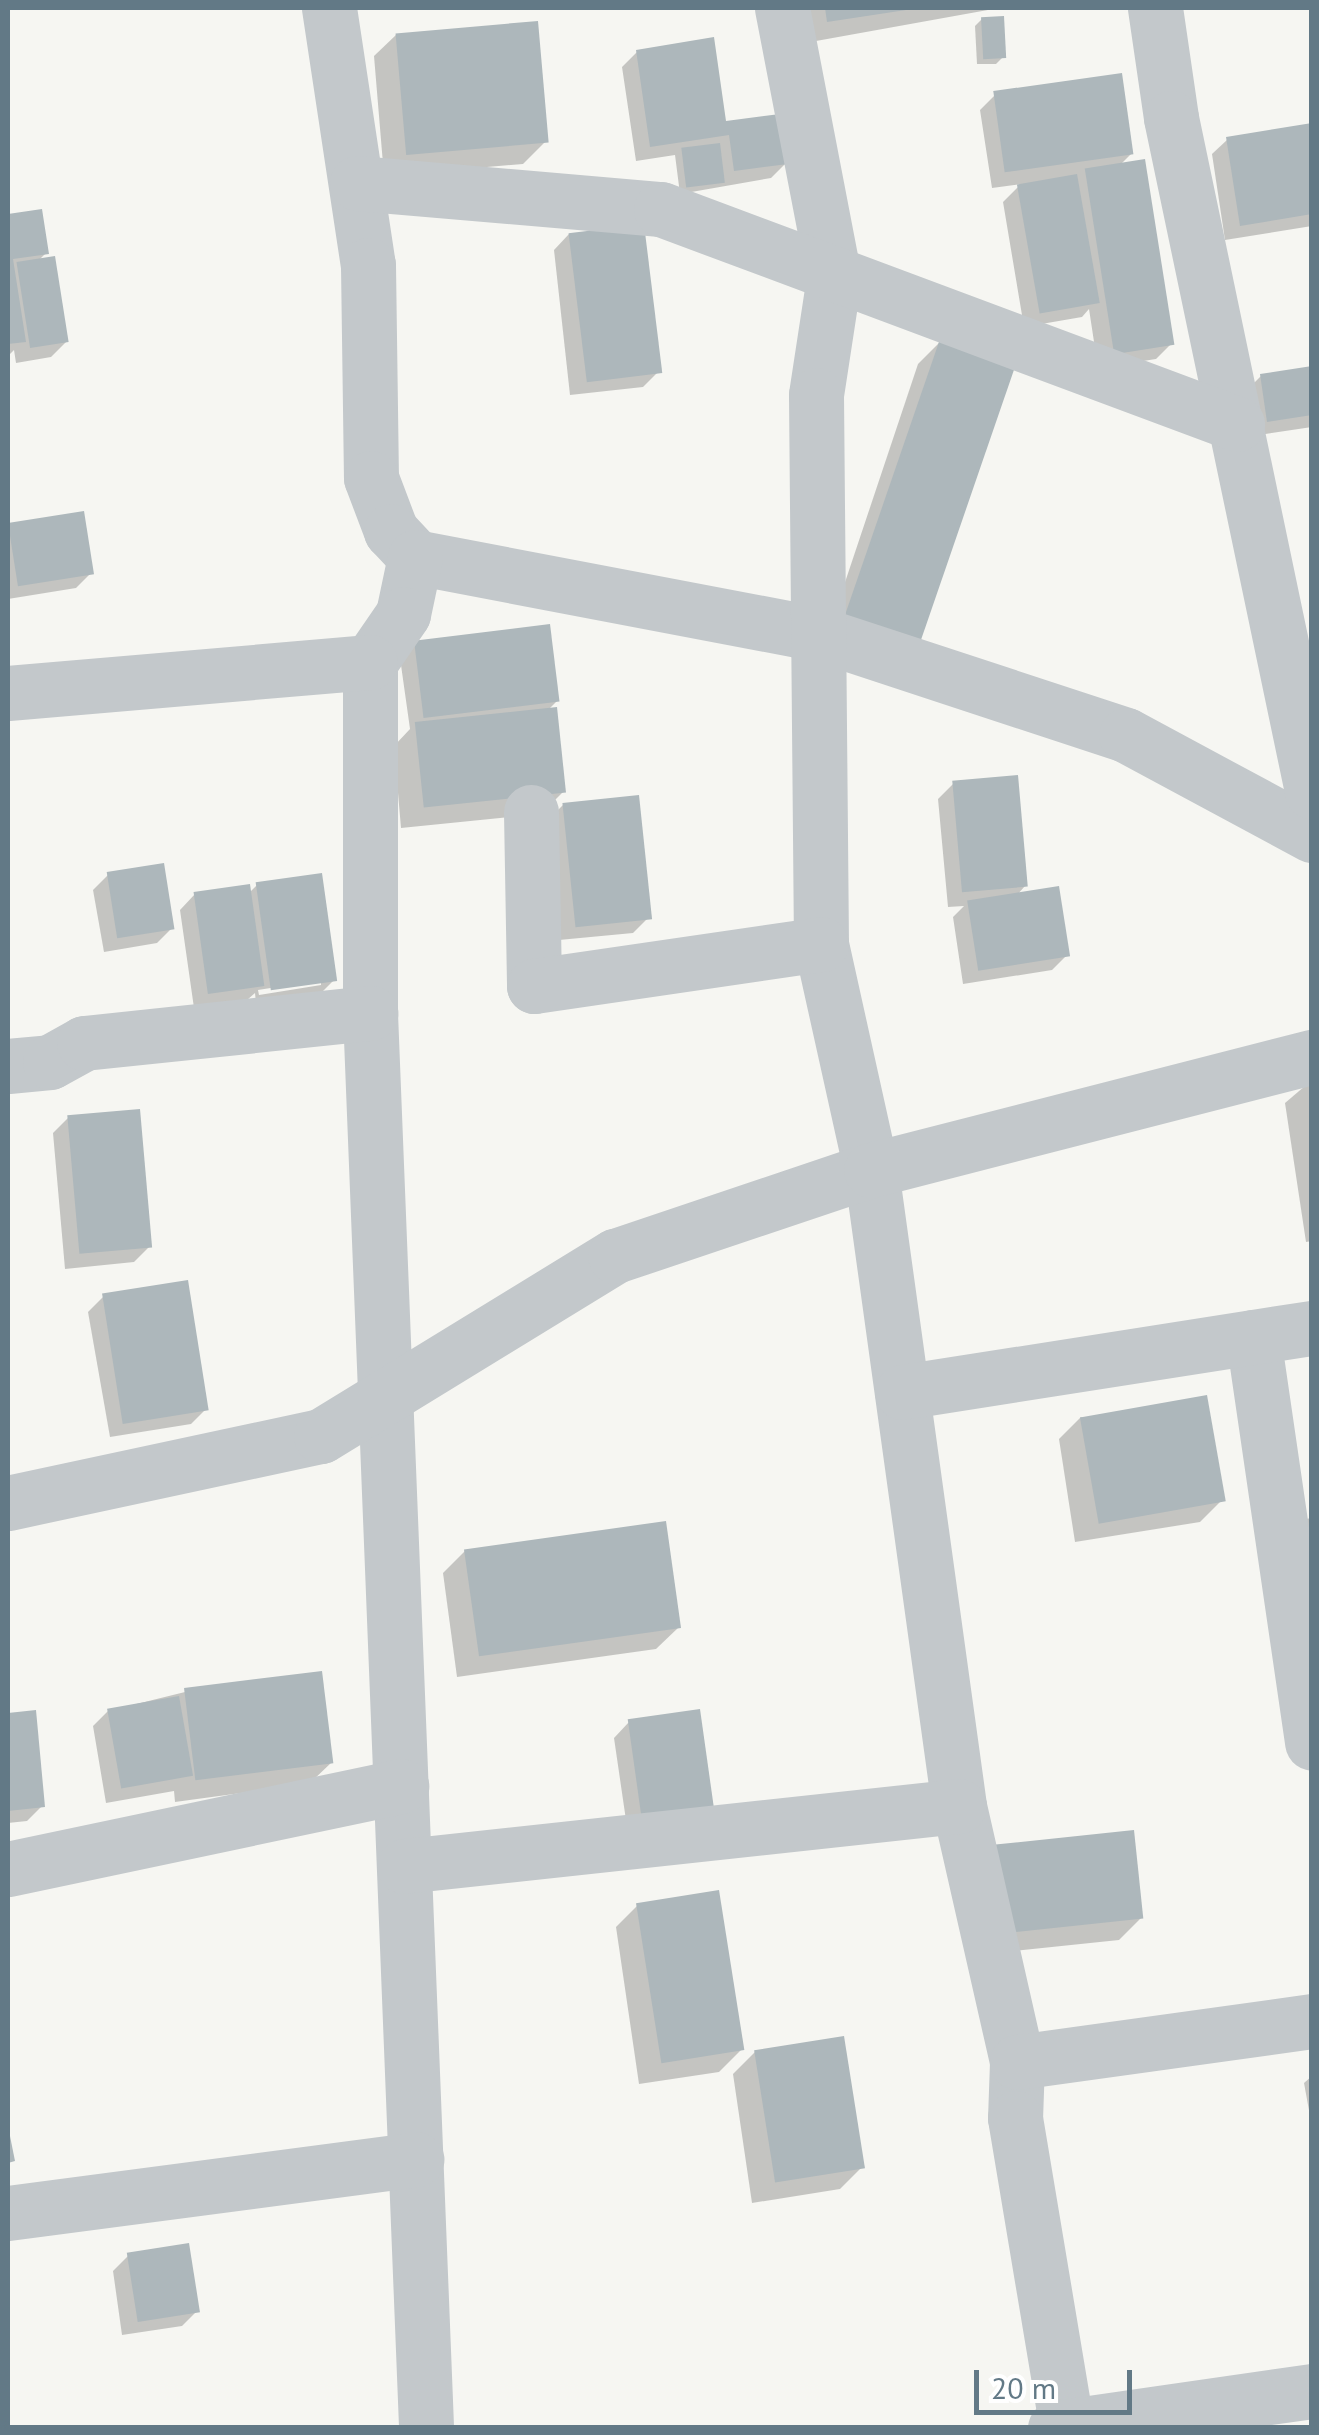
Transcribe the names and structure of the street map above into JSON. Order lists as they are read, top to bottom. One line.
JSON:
{"scale_bar":"20 m"}
